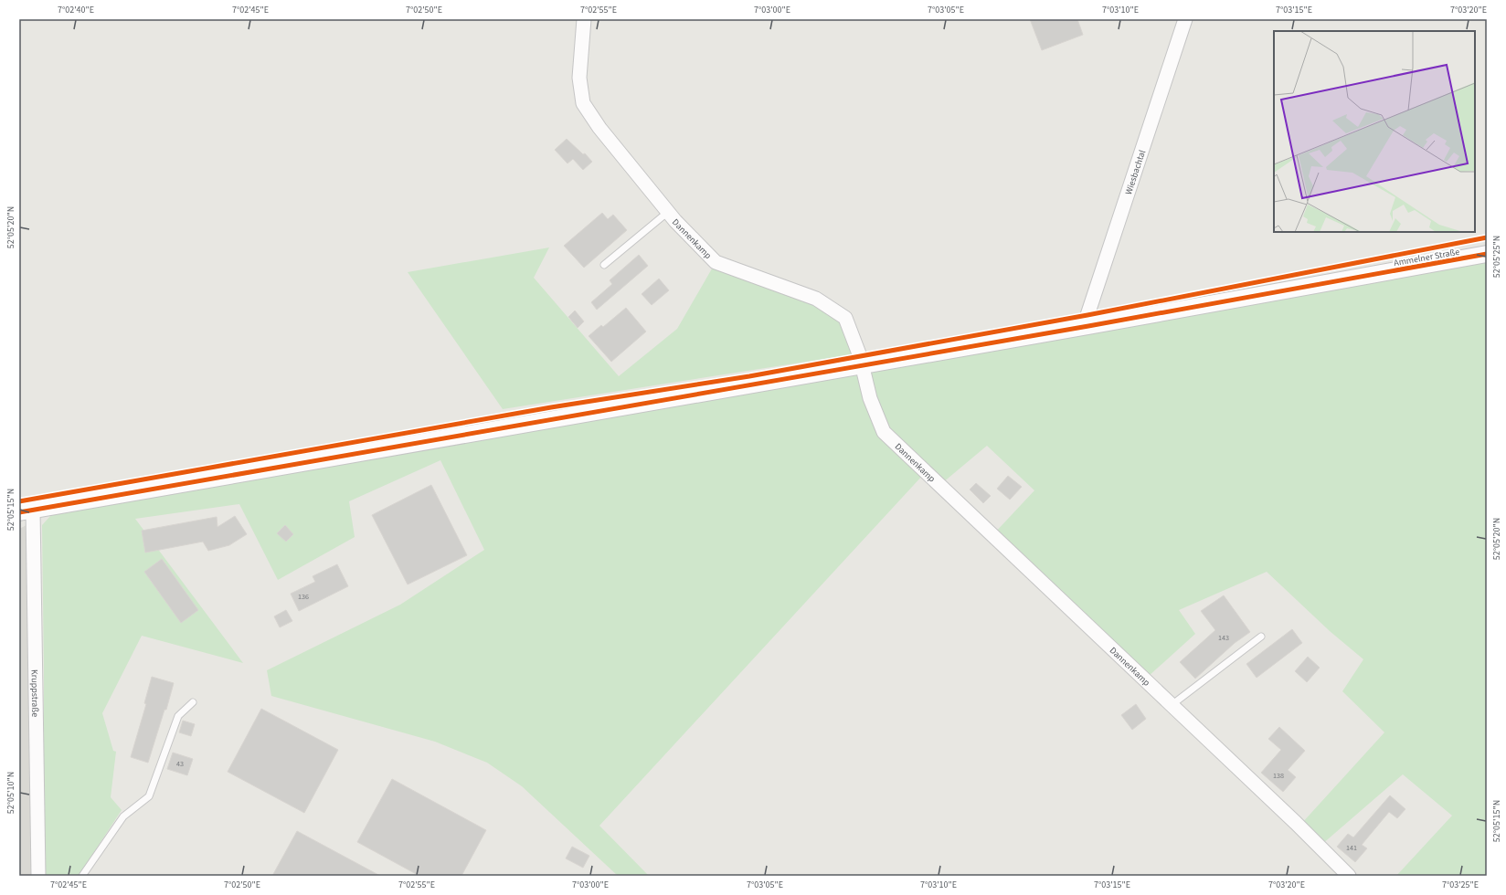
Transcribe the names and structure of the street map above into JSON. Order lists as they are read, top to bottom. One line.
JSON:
{"streets":{"street":["Wiesbachtal","Dannenkamp","Ammelner Straße","Kruppstraße"]},"crossings":[["Wiesbachtal","Ammelner Straße"],["Dannenkamp","Ammelner Straße"],["Ammelner Straße","Kruppstraße"]],"house_numbers":["136","143","43","138","141"],"coordinates":["7°02'40\"E","7°02'45\"E","7°02'50\"E","7°02'55\"E","7°03'00\"E","7°03'05\"E","7°03'10\"E","7°03'15\"E","7°03'20\"E","52°05'20\"N","52°05'25\"N","52°05'15\"N","52°05'10\"N","7°03'25\"E"]}
